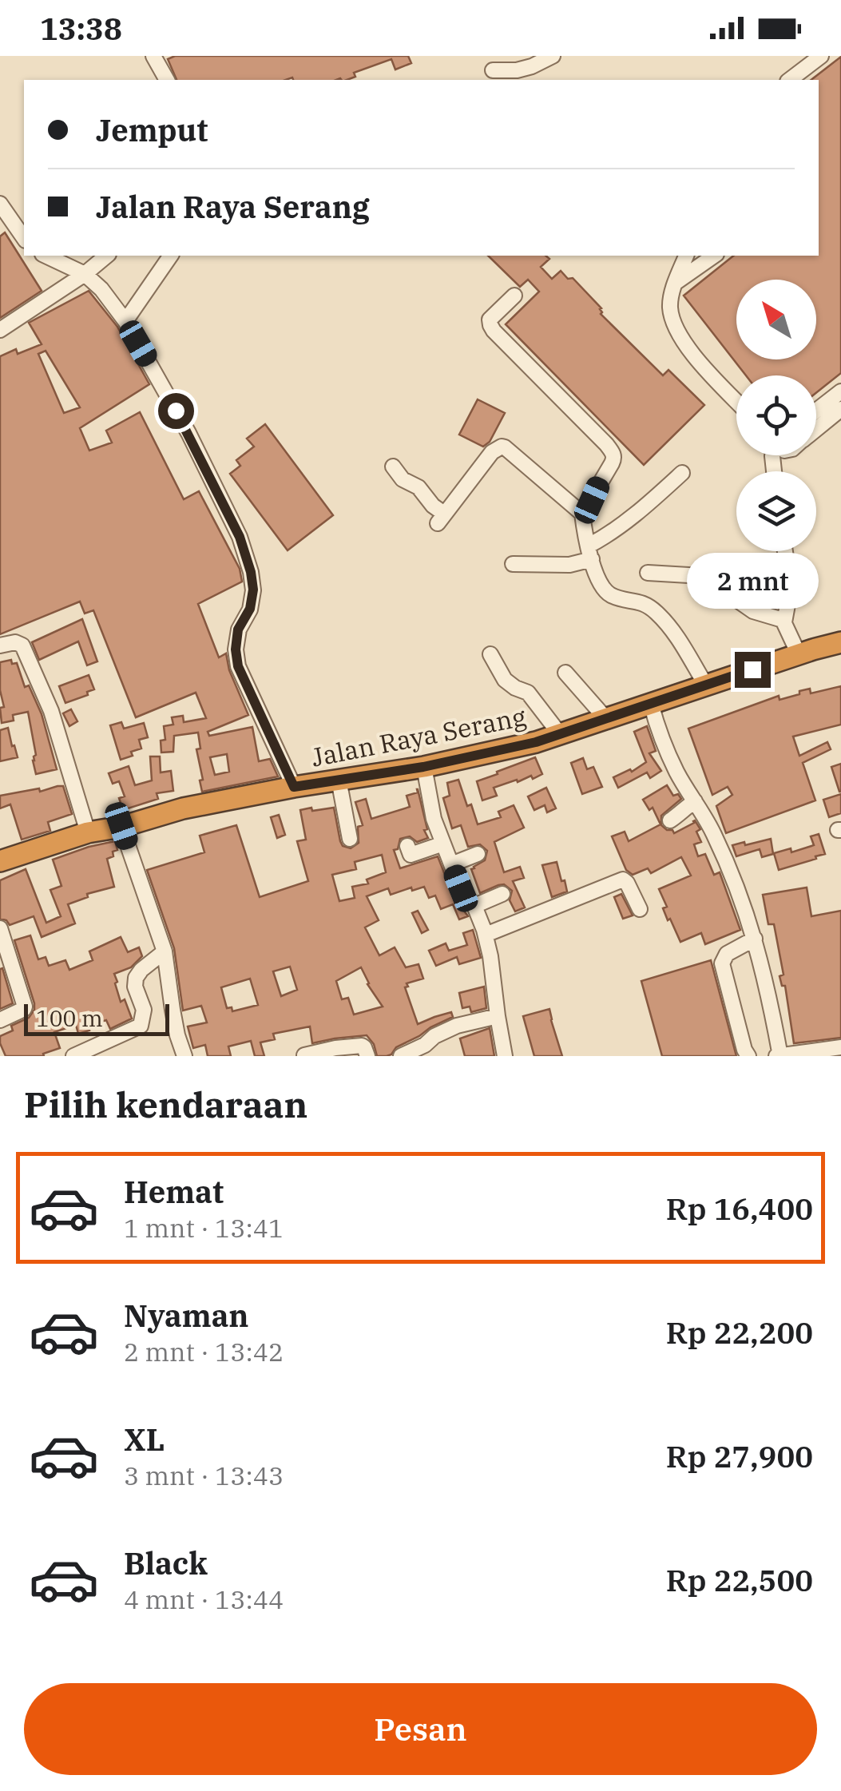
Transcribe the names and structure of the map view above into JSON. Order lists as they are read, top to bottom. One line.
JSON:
{"streets":{"highway":["Jalan Raya Serang"]},"scale_bar":"100 m","north":"top left","page":{"status":"13:38","banner":["Jemput","Jalan Raya Serang"],"bubble":"2 mnt","scale":"100 m","heading":"Pilih kendaraan","list":[{"name":"Hemat","note":"1 mnt · 13:41","value":"Rp 16,400"},{"name":"Nyaman","note":"2 mnt · 13:42","value":"Rp 22,200"},{"name":"XL","note":"3 mnt · 13:43","value":"Rp 27,900"},{"name":"Black","note":"4 mnt · 13:44","value":"Rp 22,500"}],"buttons":"Pesan"}}
